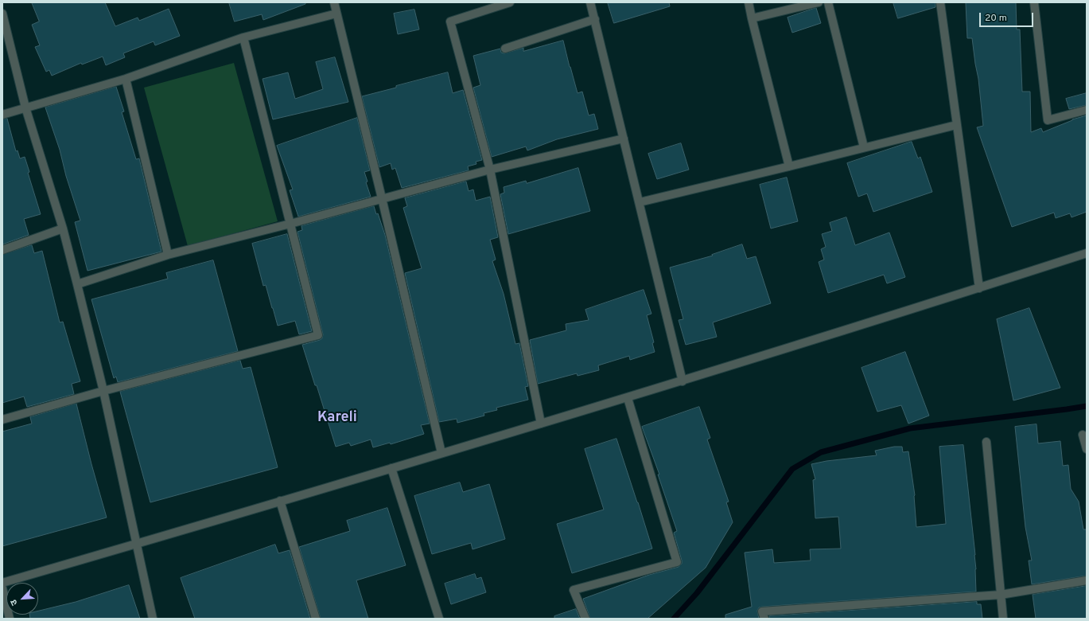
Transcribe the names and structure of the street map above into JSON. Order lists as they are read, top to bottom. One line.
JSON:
{"districts":["Kareli"],"scale_bar":"20 m","north":"bottom left"}
